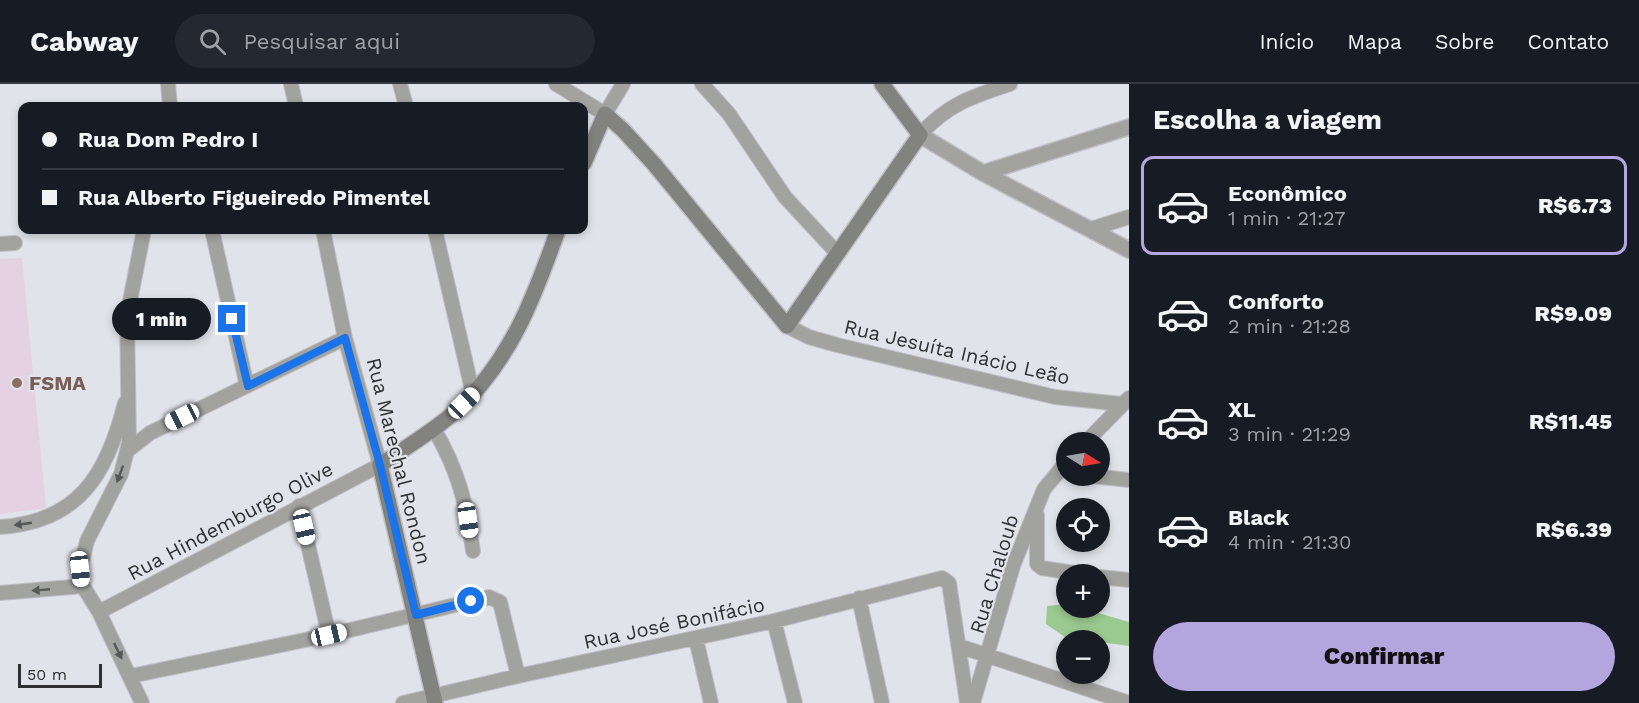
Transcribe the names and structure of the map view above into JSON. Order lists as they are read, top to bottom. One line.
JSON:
{"streets":{"main road":["Rua Marechal Rondon"],"street":["Rua Jesuíta Inácio Leão","Rua Hindemburgo Olive","Rua Chaloub","Rua José Bonifácio"]},"crossings":[["Rua Marechal Rondon","Rua Hindemburgo Olive"],["Rua Marechal Rondon","Rua José Bonifácio"]],"places":["FSMA"],"scale_bar":"50 m","north":"right","page":{"header":"Cabway","search":"Pesquisar aqui","nav":["Início","Mapa","Sobre","Contato"],"heading":"Escolha a viagem","banner":["Rua Dom Pedro I","Rua Alberto Figueiredo Pimentel"],"list":[{"name":"Econômico","note":"1 min · 21:27","value":"R$6.73"},{"name":"Conforto","note":"2 min · 21:28","value":"R$9.09"},{"name":"XL","note":"3 min · 21:29","value":"R$11.45"},{"name":"Black","note":"4 min · 21:30","value":"R$6.39"}],"bubble":"1 min","map_buttons":["+","−"],"buttons":"Confirmar","scale":"50 m"}}
